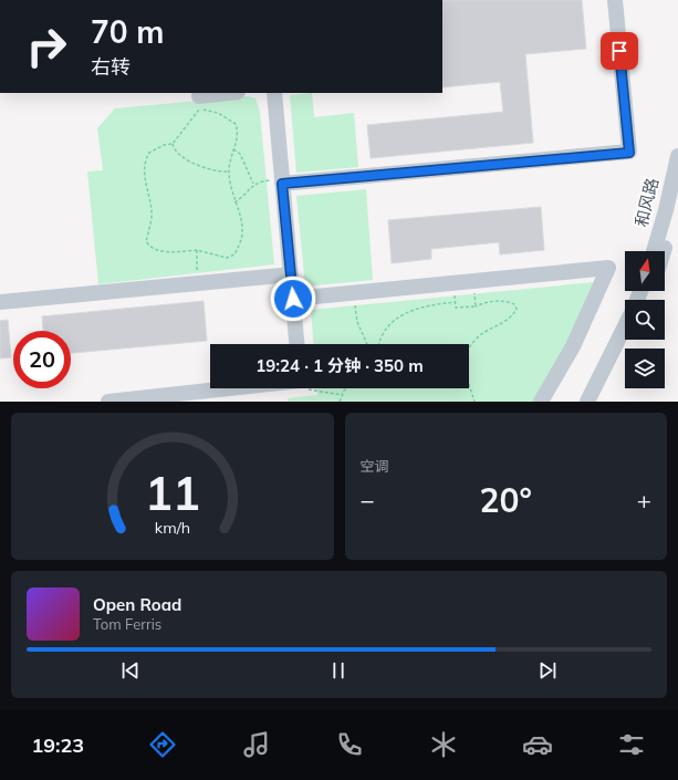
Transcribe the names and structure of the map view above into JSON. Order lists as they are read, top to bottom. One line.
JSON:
{"streets":{"street":["和风路"]},"north":"top","page":{"turn":["70 m","右转"],"limit":"20","trip":"19:24 · 1 分钟 · 350 m","tile":"空调","heat":["−","20°","+"],"song":["Open Road","Tom Ferris"],"tabs":"19:23","gauge":["11","km/h"]}}
